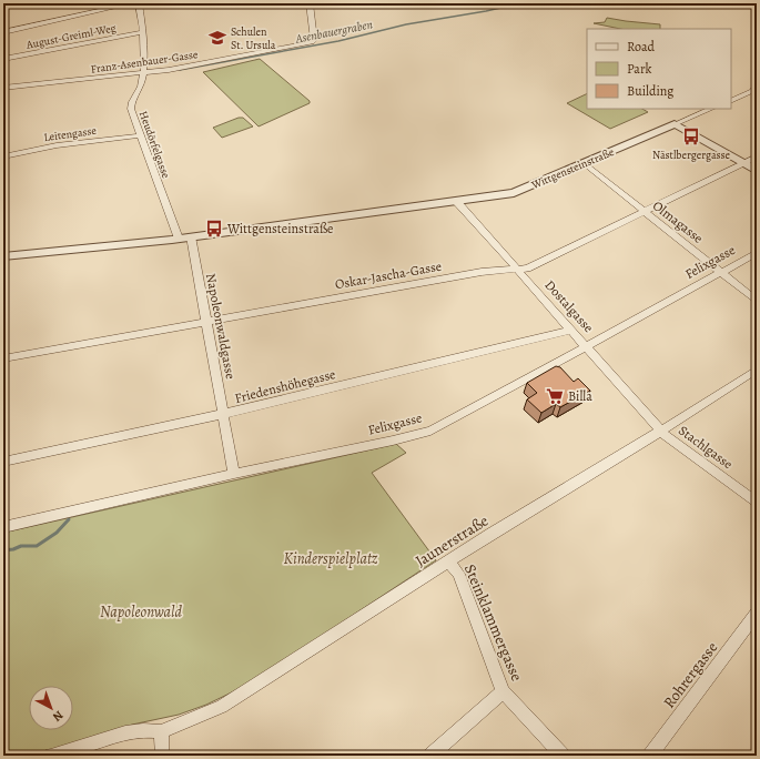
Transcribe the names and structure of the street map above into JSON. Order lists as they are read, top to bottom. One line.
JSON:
{"streets":{"street":["August-Greiml-Weg","Franz-Asenbauer-Gasse","Leitengasse","Heudörfelgasse","Wittgensteinstraße","Olmagasse","Felixgasse","Oskar-Jascha-Gasse","Dostalgasse","Napoleonwaldgasse","Friedenshöhegasse","Stachlgasse","Jaunerstraße","Steinklammergasse","Rohrergasse"]},"crossings":[["August-Greiml-Weg","Heudörfelgasse"],["Franz-Asenbauer-Gasse","Heudörfelgasse"],["Leitengasse","Heudörfelgasse"],["Heudörfelgasse","Wittgensteinstraße"],["Wittgensteinstraße","Olmagasse"],["Wittgensteinstraße","Dostalgasse"],["Wittgensteinstraße","Napoleonwaldgasse"],["Olmagasse","Felixgasse"],["Olmagasse","Oskar-Jascha-Gasse"],["Felixgasse","Dostalgasse"],["Felixgasse","Napoleonwaldgasse"],["Oskar-Jascha-Gasse","Dostalgasse"],["Oskar-Jascha-Gasse","Napoleonwaldgasse"],["Dostalgasse","Friedenshöhegasse"],["Dostalgasse","Stachlgasse"],["Dostalgasse","Jaunerstraße"],["Napoleonwaldgasse","Friedenshöhegasse"],["Stachlgasse","Jaunerstraße"],["Jaunerstraße","Steinklammergasse"]],"water":["Asenbauergraben"],"parks":["Kinderspielplatz","Napoleonwald"],"places":{"school or university":["Schulen St. Ursula"],"bus stop":["Nästlbergergasse","Wittgensteinstraße"],"supermarket":["Billa"]},"legend":["Road","Park","Building"],"north":"bottom right"}
